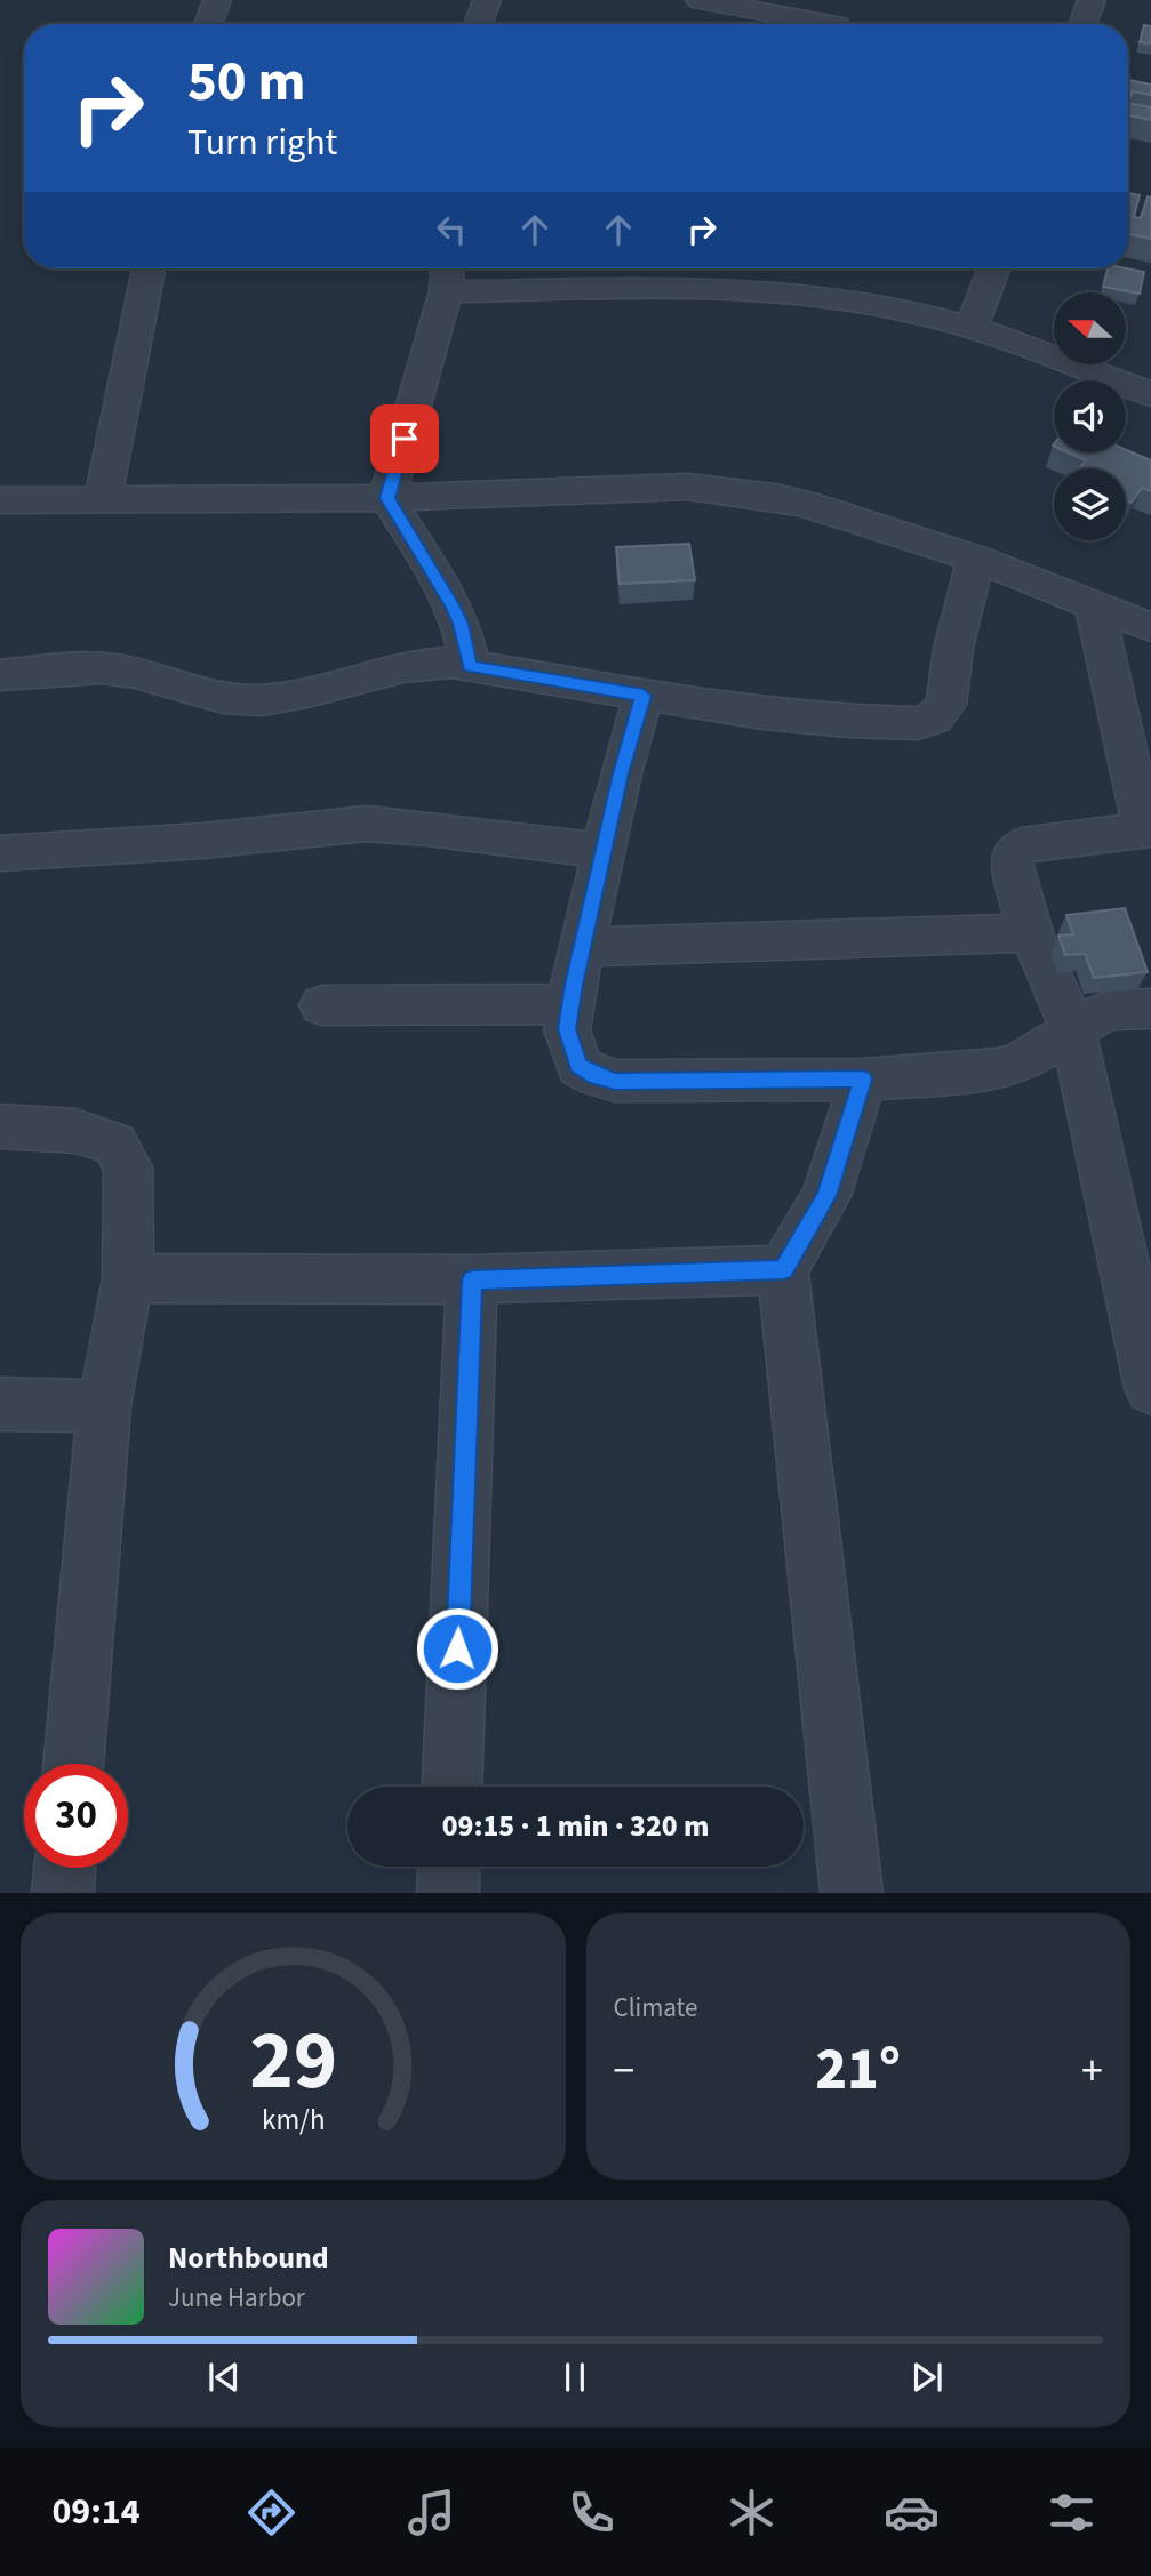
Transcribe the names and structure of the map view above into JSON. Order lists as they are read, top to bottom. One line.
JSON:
{"north":"left","page":{"turn":["50 m","Turn right"],"limit":"30","trip":"09:15 · 1 min · 320 m","tile":"Climate","heat":["−","21°","+"],"song":["Northbound","June Harbor"],"tabs":"09:14","gauge":["29","km/h"]}}
